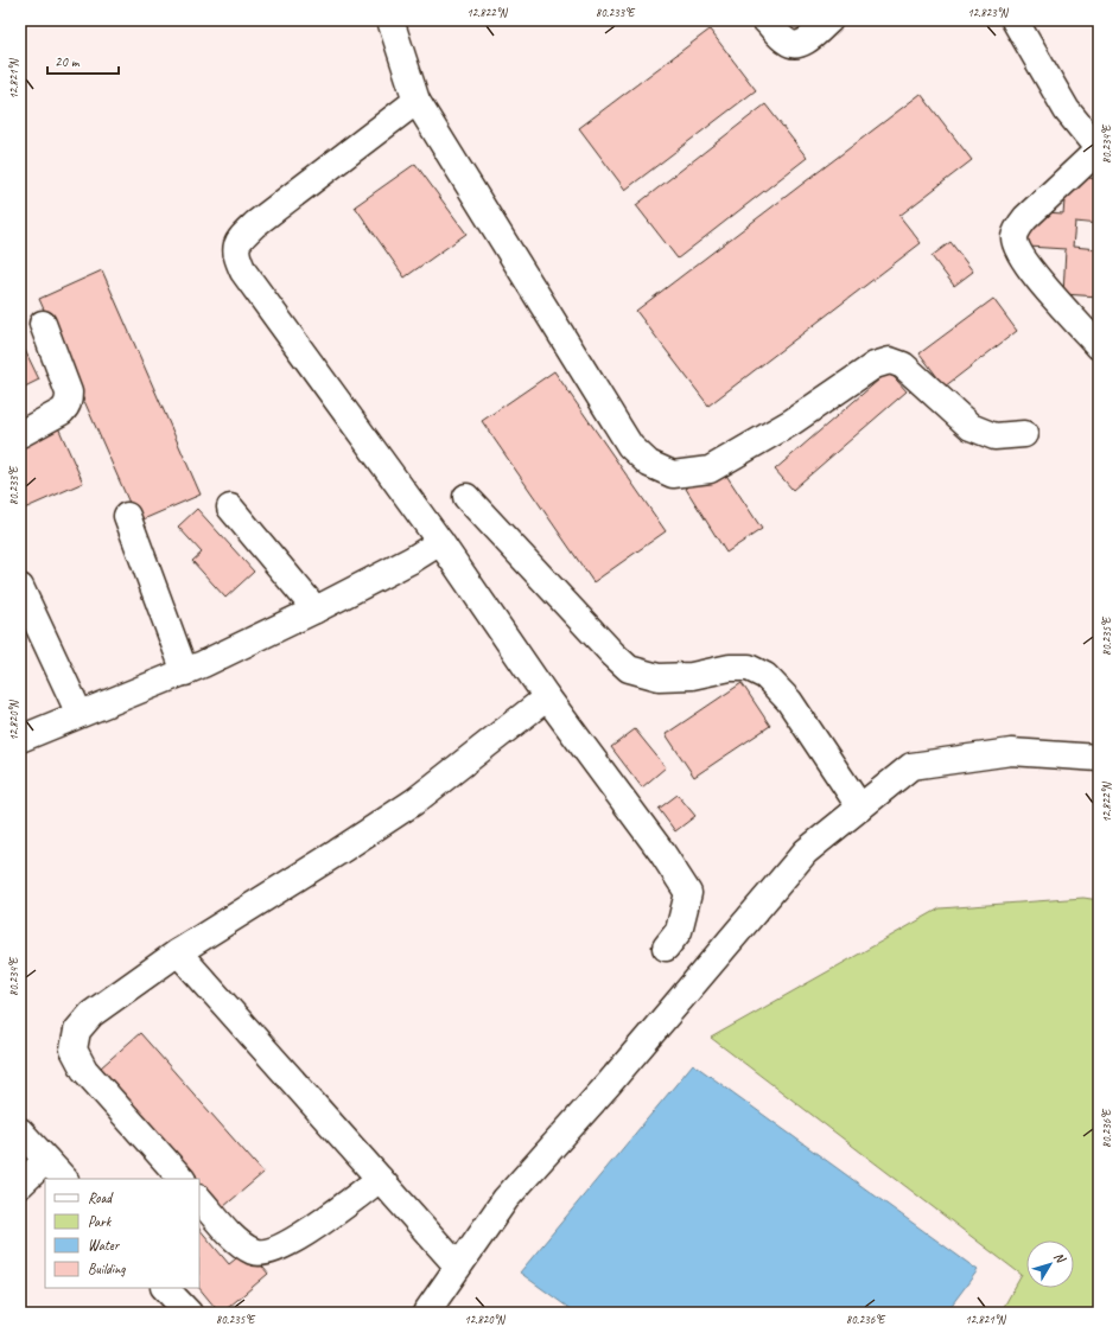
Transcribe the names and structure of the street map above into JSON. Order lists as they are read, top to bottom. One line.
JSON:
{"legend":["Road","Park","Water","Building"],"scale_bar":"20 m","north":"top right","coordinates":["12.822°N","80.233°E","12.823°N","12.821°N","80.234°E","80.235°E","12.820°N","80.236°E"]}
